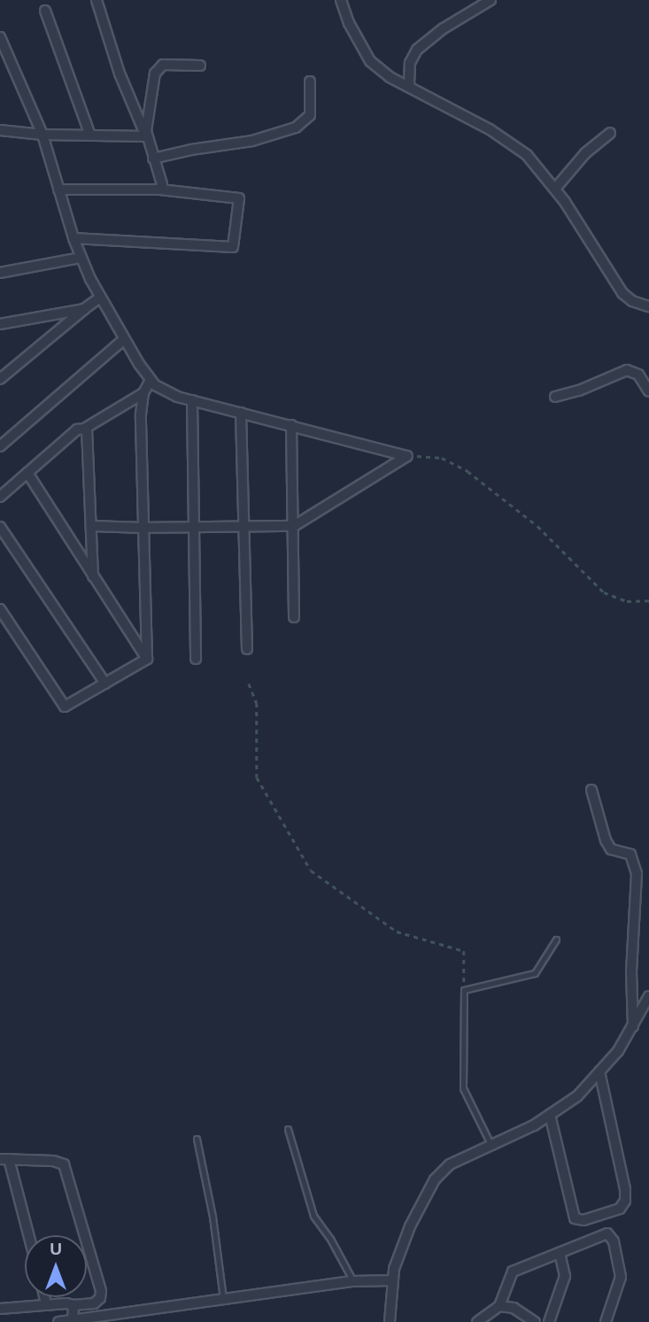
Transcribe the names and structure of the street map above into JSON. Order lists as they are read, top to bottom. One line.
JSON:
{"north":"top"}
